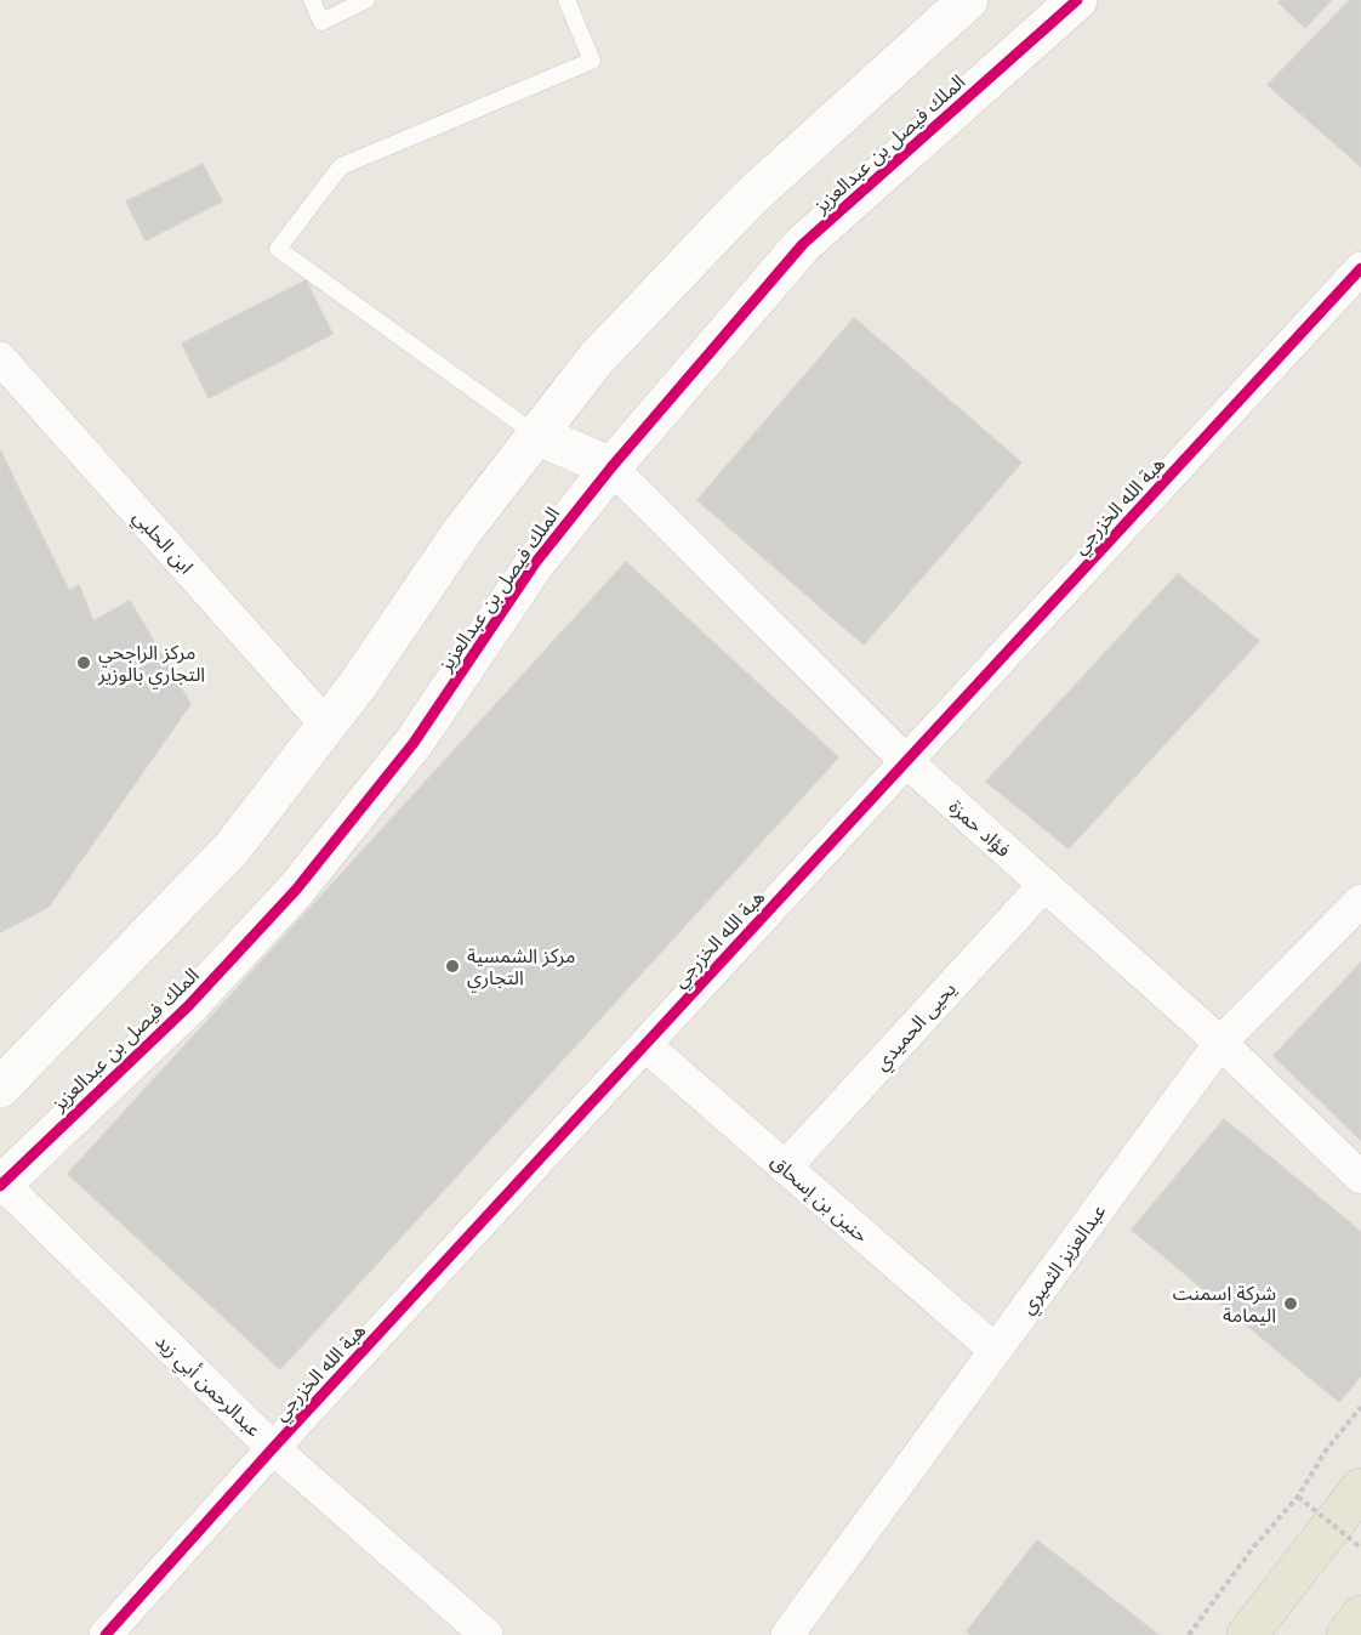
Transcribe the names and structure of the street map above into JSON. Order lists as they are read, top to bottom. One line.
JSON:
{"streets":{"street":["الملك فيصل بن عبدالعزيز","هبة الله الخزرجي","ابن الحلبي","فؤاد حمزة","يحيى الحميدي","حنين بن إسحاق","عبدالعزيز الثميري","عبدالرحمن أبي زيد"]},"crossings":[["الملك فيصل بن عبدالعزيز","فؤاد حمزة"],["الملك فيصل بن عبدالعزيز","عبدالرحمن أبي زيد"],["هبة الله الخزرجي","فؤاد حمزة"],["هبة الله الخزرجي","حنين بن إسحاق"],["هبة الله الخزرجي","عبدالرحمن أبي زيد"],["فؤاد حمزة","يحيى الحميدي"],["فؤاد حمزة","عبدالعزيز الثميري"],["يحيى الحميدي","حنين بن إسحاق"],["حنين بن إسحاق","عبدالعزيز الثميري"]],"places":["مركز الراجحي التجاري بالوزير","مركز الشمسية التجاري","شركة اسمنت اليمامة"]}
